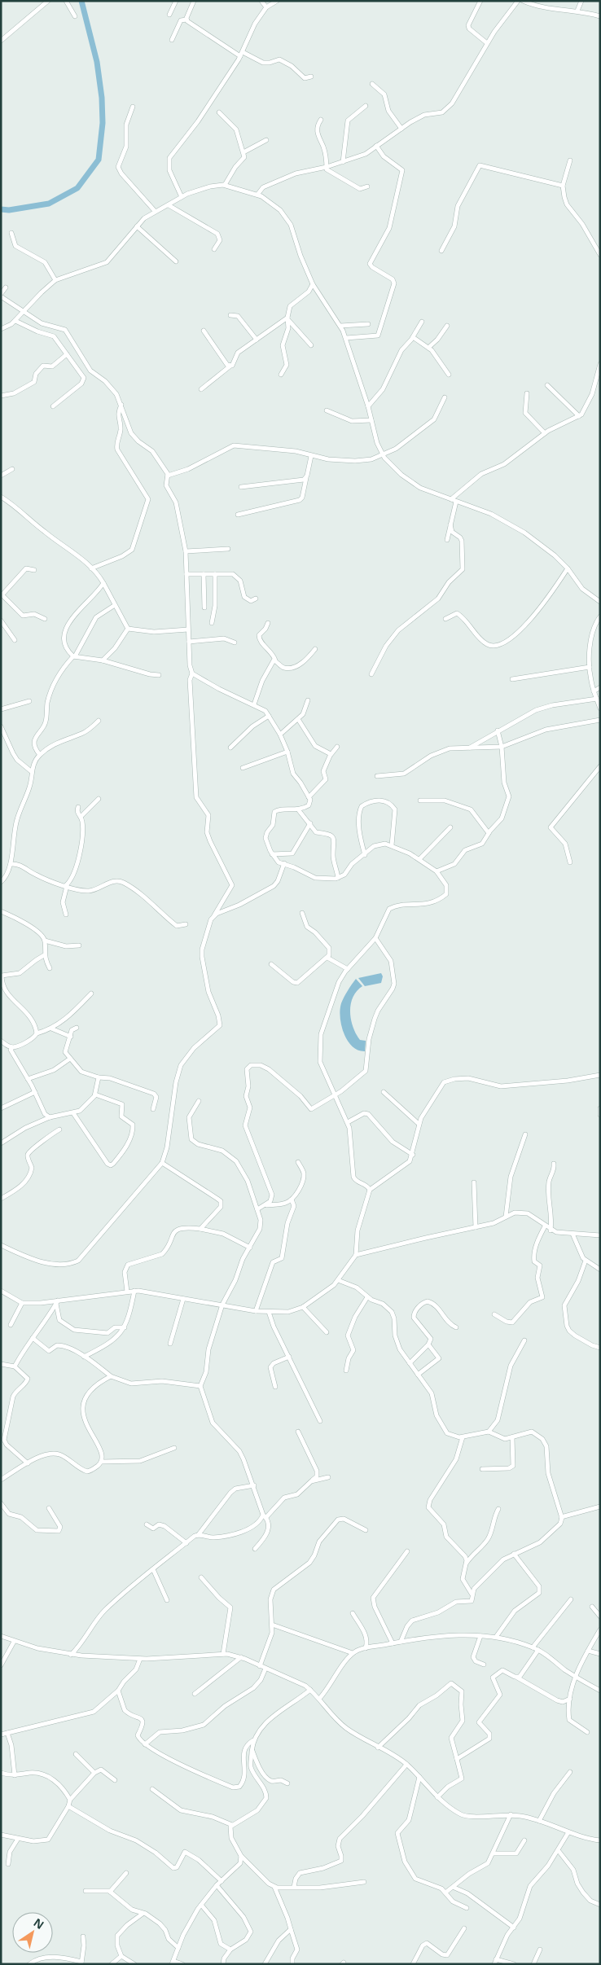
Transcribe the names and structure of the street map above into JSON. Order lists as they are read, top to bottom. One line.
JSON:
{"north":"top right"}
